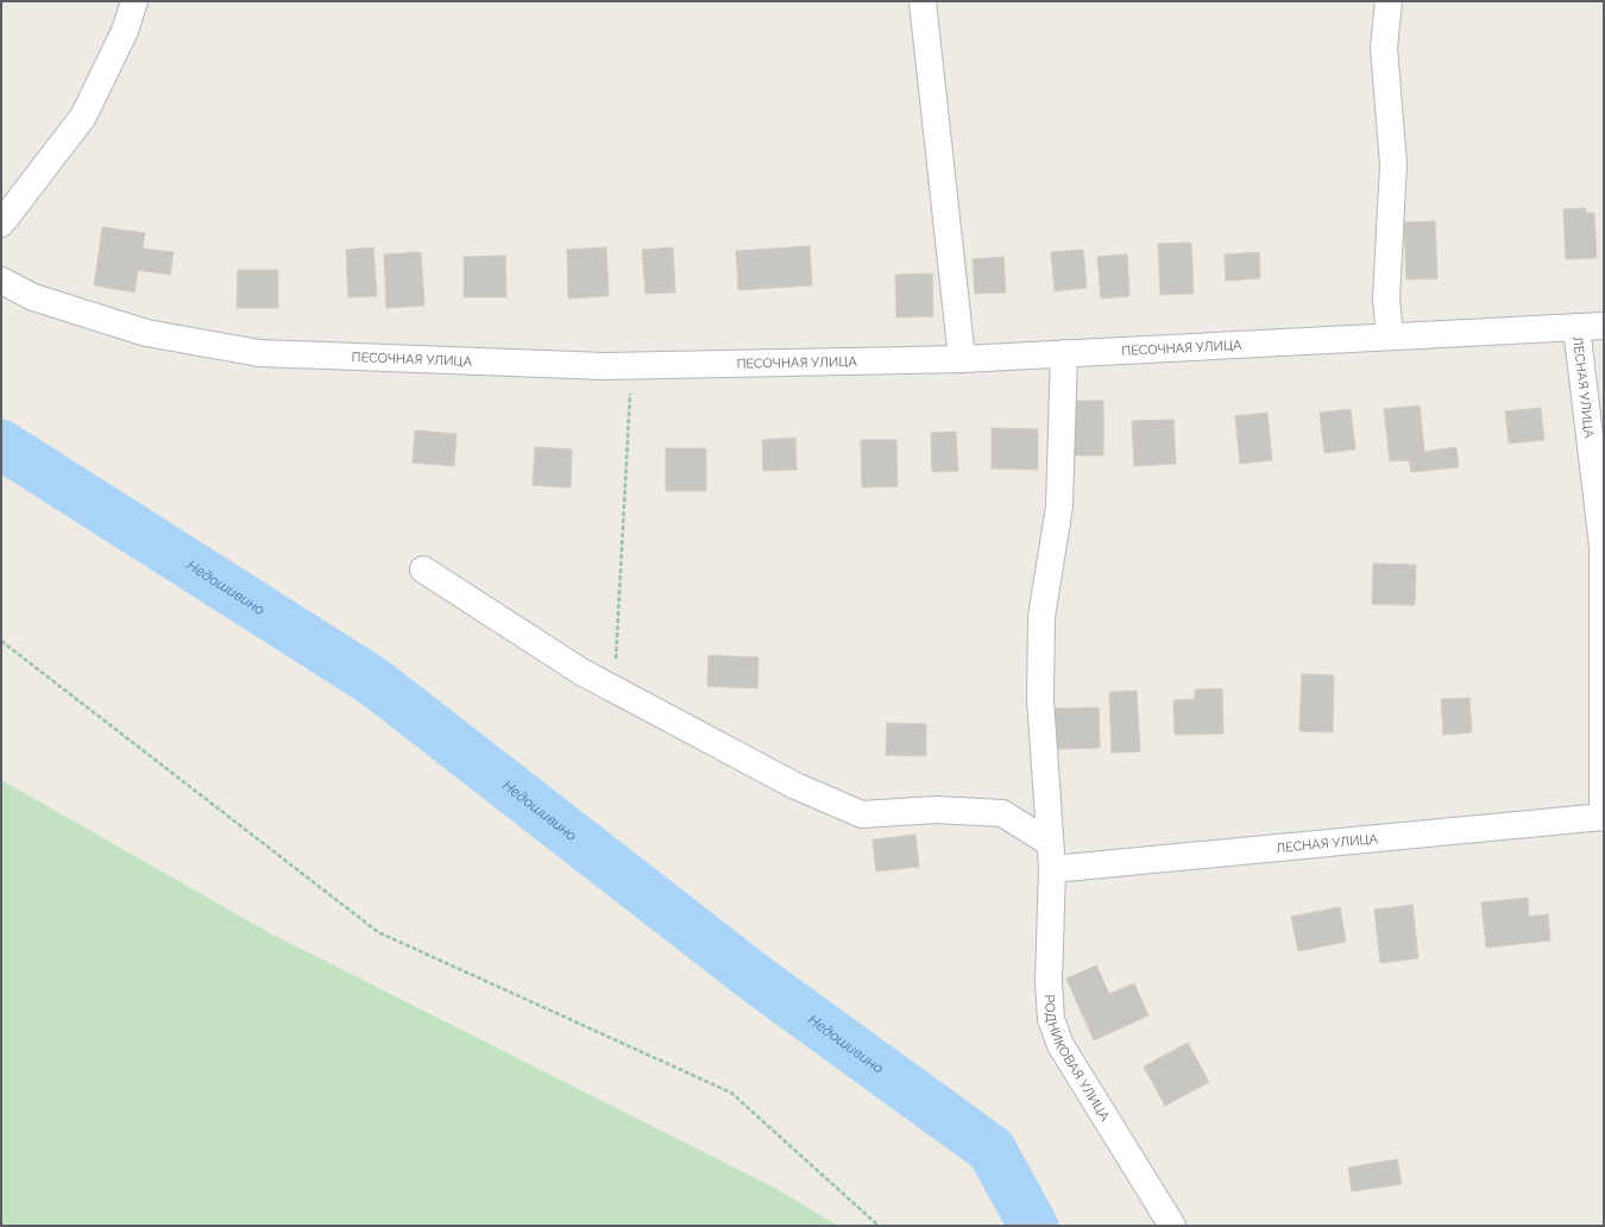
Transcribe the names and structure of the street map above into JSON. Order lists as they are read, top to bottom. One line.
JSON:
{"streets":{"street":["ПЕСОЧНАЯ УЛИЦА","ЛЕСНАЯ УЛИЦА","РОДНИКОВАЯ УЛИЦА"]},"crossings":[["ПЕСОЧНАЯ УЛИЦА","ЛЕСНАЯ УЛИЦА"],["ПЕСОЧНАЯ УЛИЦА","РОДНИКОВАЯ УЛИЦА"],["ЛЕСНАЯ УЛИЦА","РОДНИКОВАЯ УЛИЦА"]],"water":["Недошивино"]}
